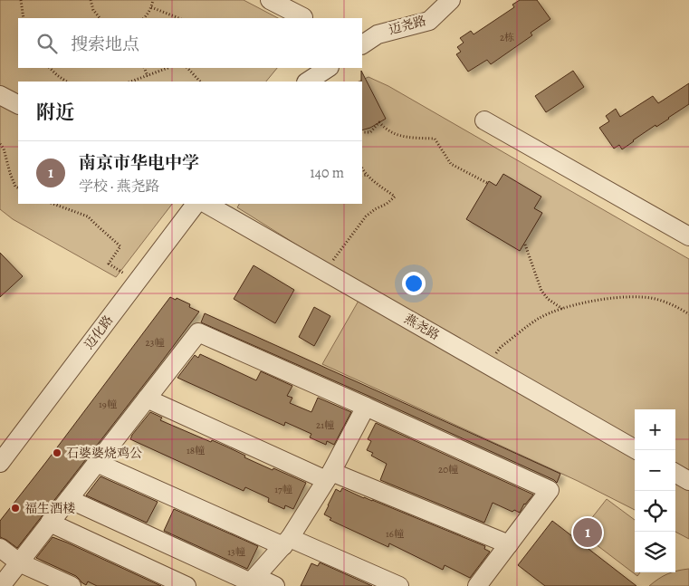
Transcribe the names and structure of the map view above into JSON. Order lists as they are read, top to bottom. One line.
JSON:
{"streets":{"street":["迈尧路","燕尧路","迈化路"]},"places":["石婆婆烧鸡公","福生酒楼"],"house_numbers":["2栋","23幢","19幢","21幢","18幢","20幢","17幢","16幢","13幢"],"page":{"search":"搜索地点","heading":"附近","list":[{"mark":"1","name":"南京市华电中学","note":"学校 · 燕尧路","value":"140 m"}],"map_buttons":["+","−"],"pins":"1"}}
